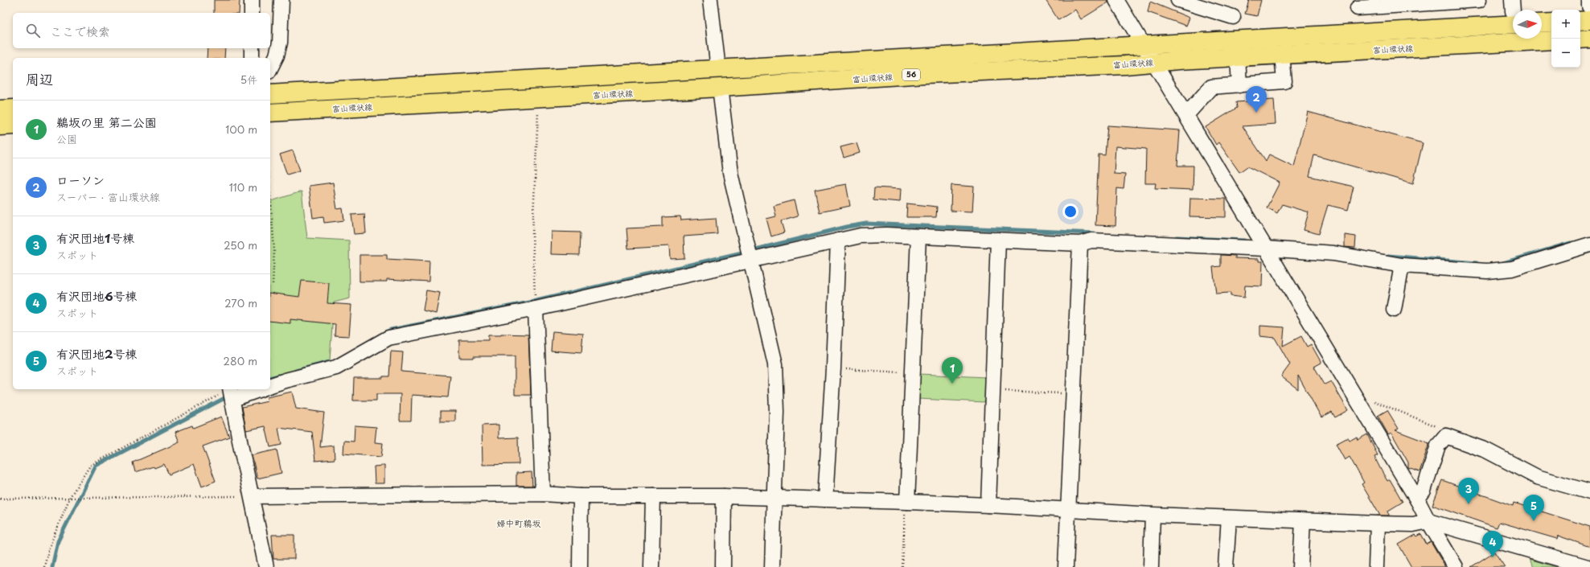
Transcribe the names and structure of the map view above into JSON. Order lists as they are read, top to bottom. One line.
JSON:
{"streets":{"main road":["富山環状線","56"]},"districts":["婦中町鵜坂"],"north":"right","page":{"map_buttons":["+","−"],"search":"ここで検索","heading":["周辺","5件"],"pins":["2","1","3","5","4"],"list":[{"mark":"1","name":"鵜坂の里 第二公園","note":"公園","value":"100 m"},{"mark":"2","name":"ローソン","note":"スーパー · 富山環状線","value":"110 m"},{"mark":"3","name":"有沢団地1号棟","note":"スポット","value":"250 m"},{"mark":"4","name":"有沢団地6号棟","note":"スポット","value":"270 m"},{"mark":"5","name":"有沢団地2号棟","note":"スポット","value":"280 m"}]}}
